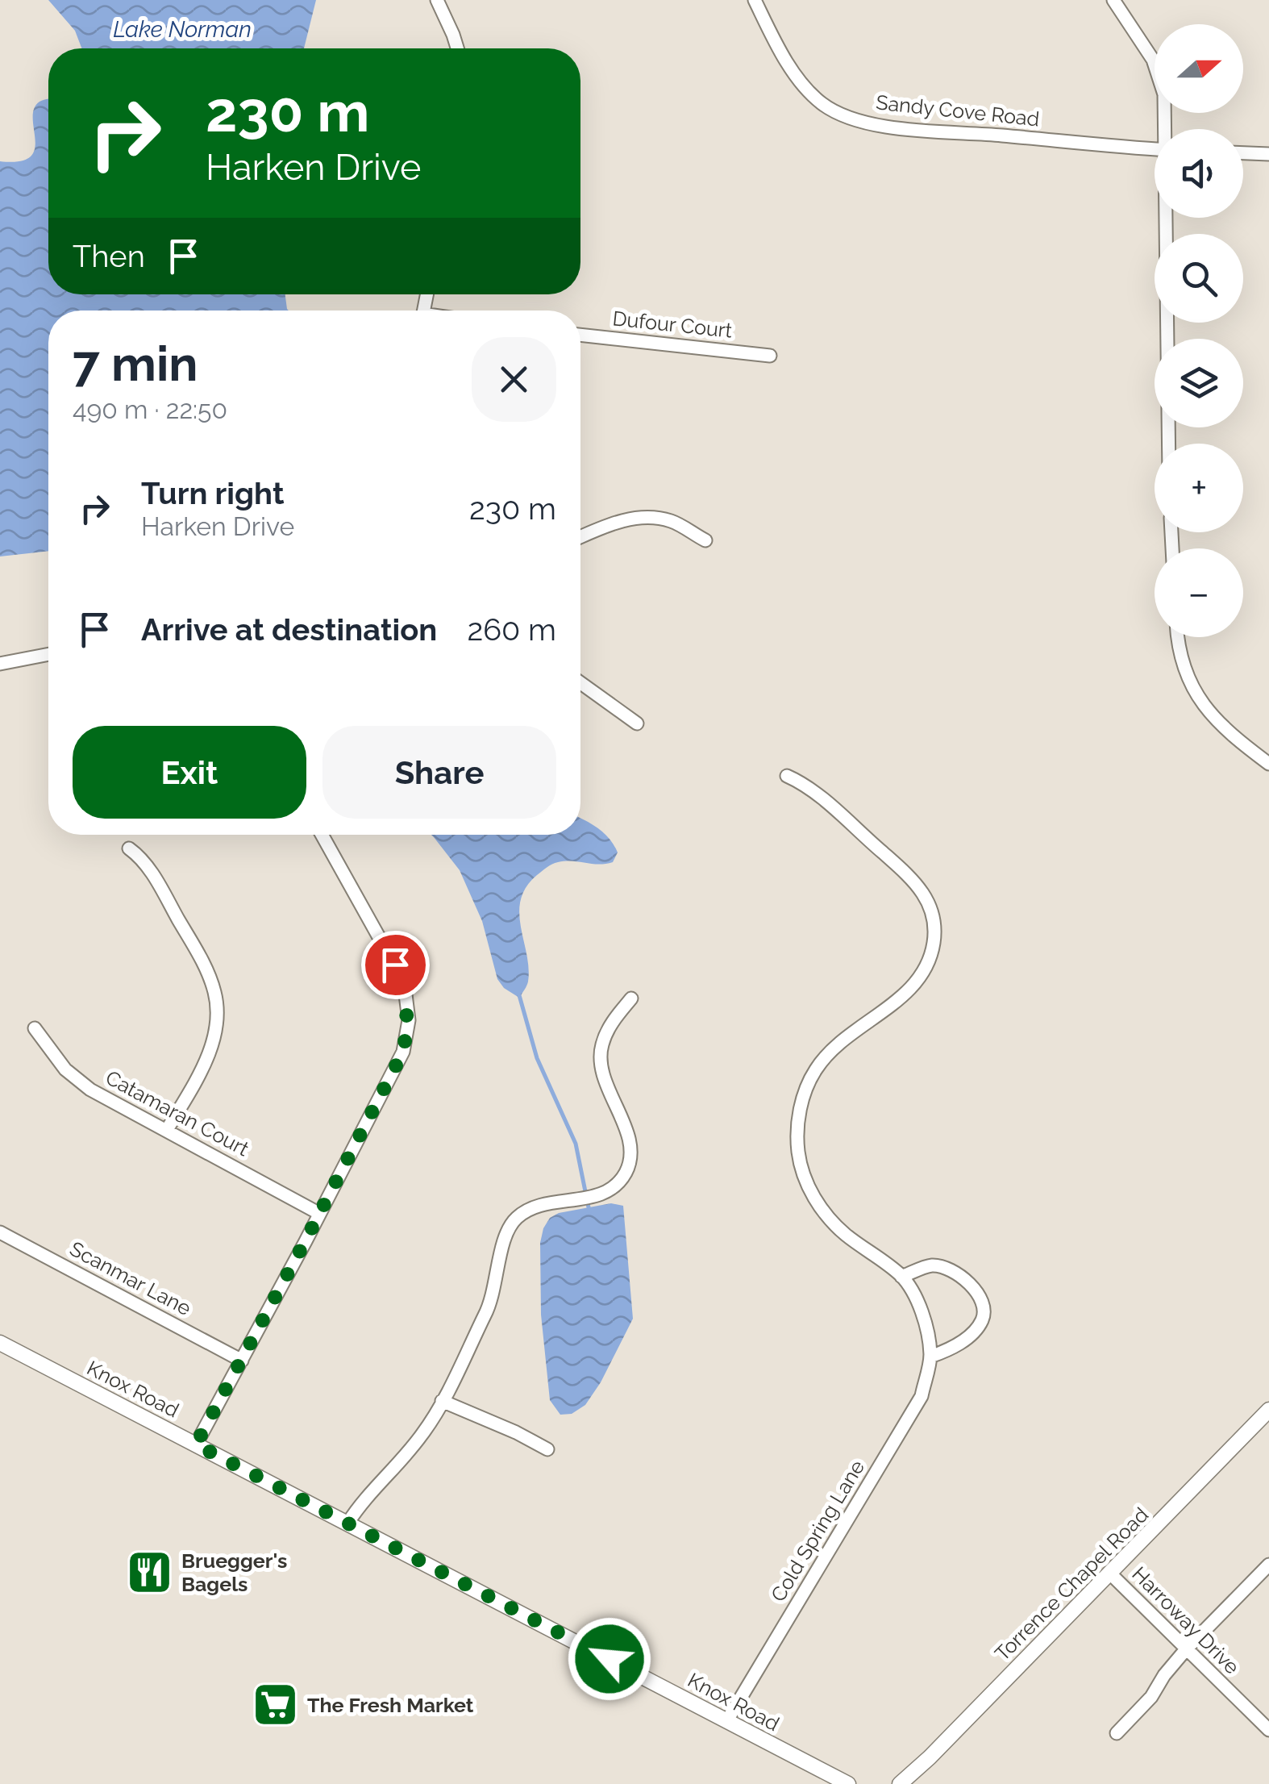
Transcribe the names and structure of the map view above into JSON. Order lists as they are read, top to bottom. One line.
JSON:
{"streets":{"street":["Sandy Cove Road","Dufour Court","Catamaran Court","Scanmar Lane","Knox Road","Cold Spring Lane","Torrence Chapel Road","Harroway Drive"]},"crossings":[["Knox Road","Cold Spring Lane"],["Torrence Chapel Road","Harroway Drive"]],"water":["Lake Norman"],"places":{"restaurant":["Bruegger's Bagels"],"supermarket":["The Fresh Market"]},"north":"right","page":{"map_buttons":["+","−"],"turn":["230 m","Harken Drive"],"then":"Then","heading":["7 min","490 m · 22:50"],"list":[{"name":"Turn right","note":"Harken Drive","value":"230 m"},{"name":"Arrive at destination","value":"260 m"}],"buttons":["Exit","Share"]}}
